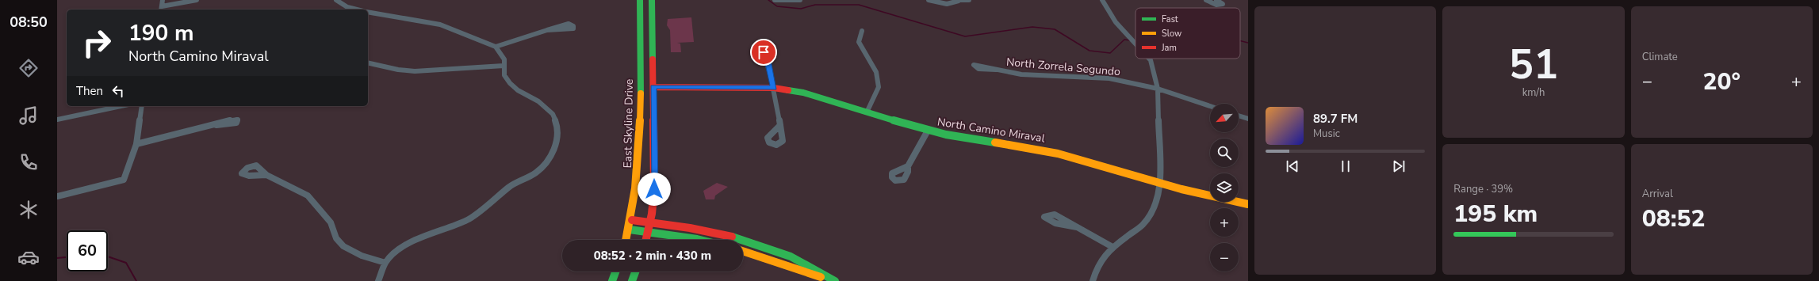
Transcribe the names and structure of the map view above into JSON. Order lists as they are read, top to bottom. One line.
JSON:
{"streets":{"main road":["East Skyline Drive","North Camino Miraval"],"street":["North Zorrela Segundo"]},"legend":["Fast","Slow","Jam"],"north":"bottom left","page":{"tabs":"08:50","tile":[["51","km/h"],"Climate",["Range · 39%","195 km"],["Arrival","08:52"]],"turn":["190 m","North Camino Miraval"],"heat":["−","20°","+"],"then":"Then","map_buttons":["+","−"],"song":["89.7 FM","Music"],"limit":"60","trip":"08:52 · 2 min · 430 m"}}
